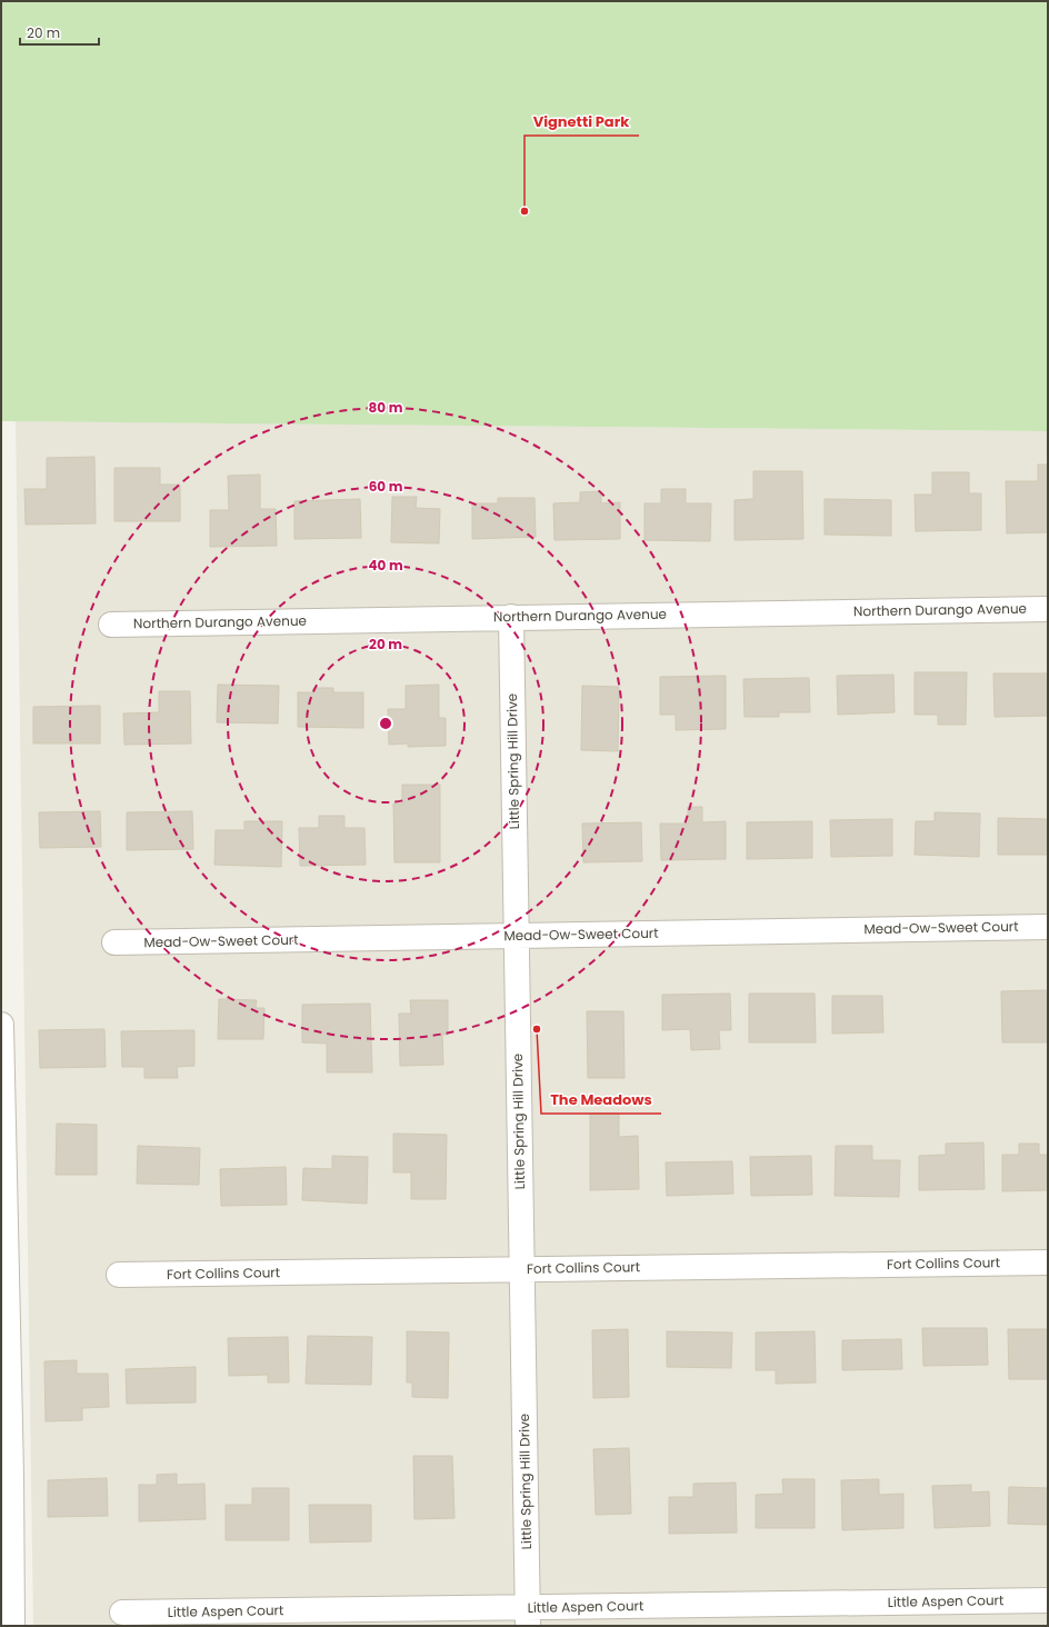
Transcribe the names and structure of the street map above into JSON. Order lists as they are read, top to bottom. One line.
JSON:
{"streets":{"street":["Northern Durango Avenue","Little Spring Hill Drive","Mead-Ow-Sweet Court","Fort Collins Court","Little Aspen Court"]},"crossings":[["Northern Durango Avenue","Little Spring Hill Drive"],["Little Spring Hill Drive","Mead-Ow-Sweet Court"],["Little Spring Hill Drive","Fort Collins Court"],["Little Spring Hill Drive","Little Aspen Court"]],"places":["Vignetti Park","The Meadows"],"scale_bar":"20 m","rings":["80 m","60 m","40 m","20 m"]}
